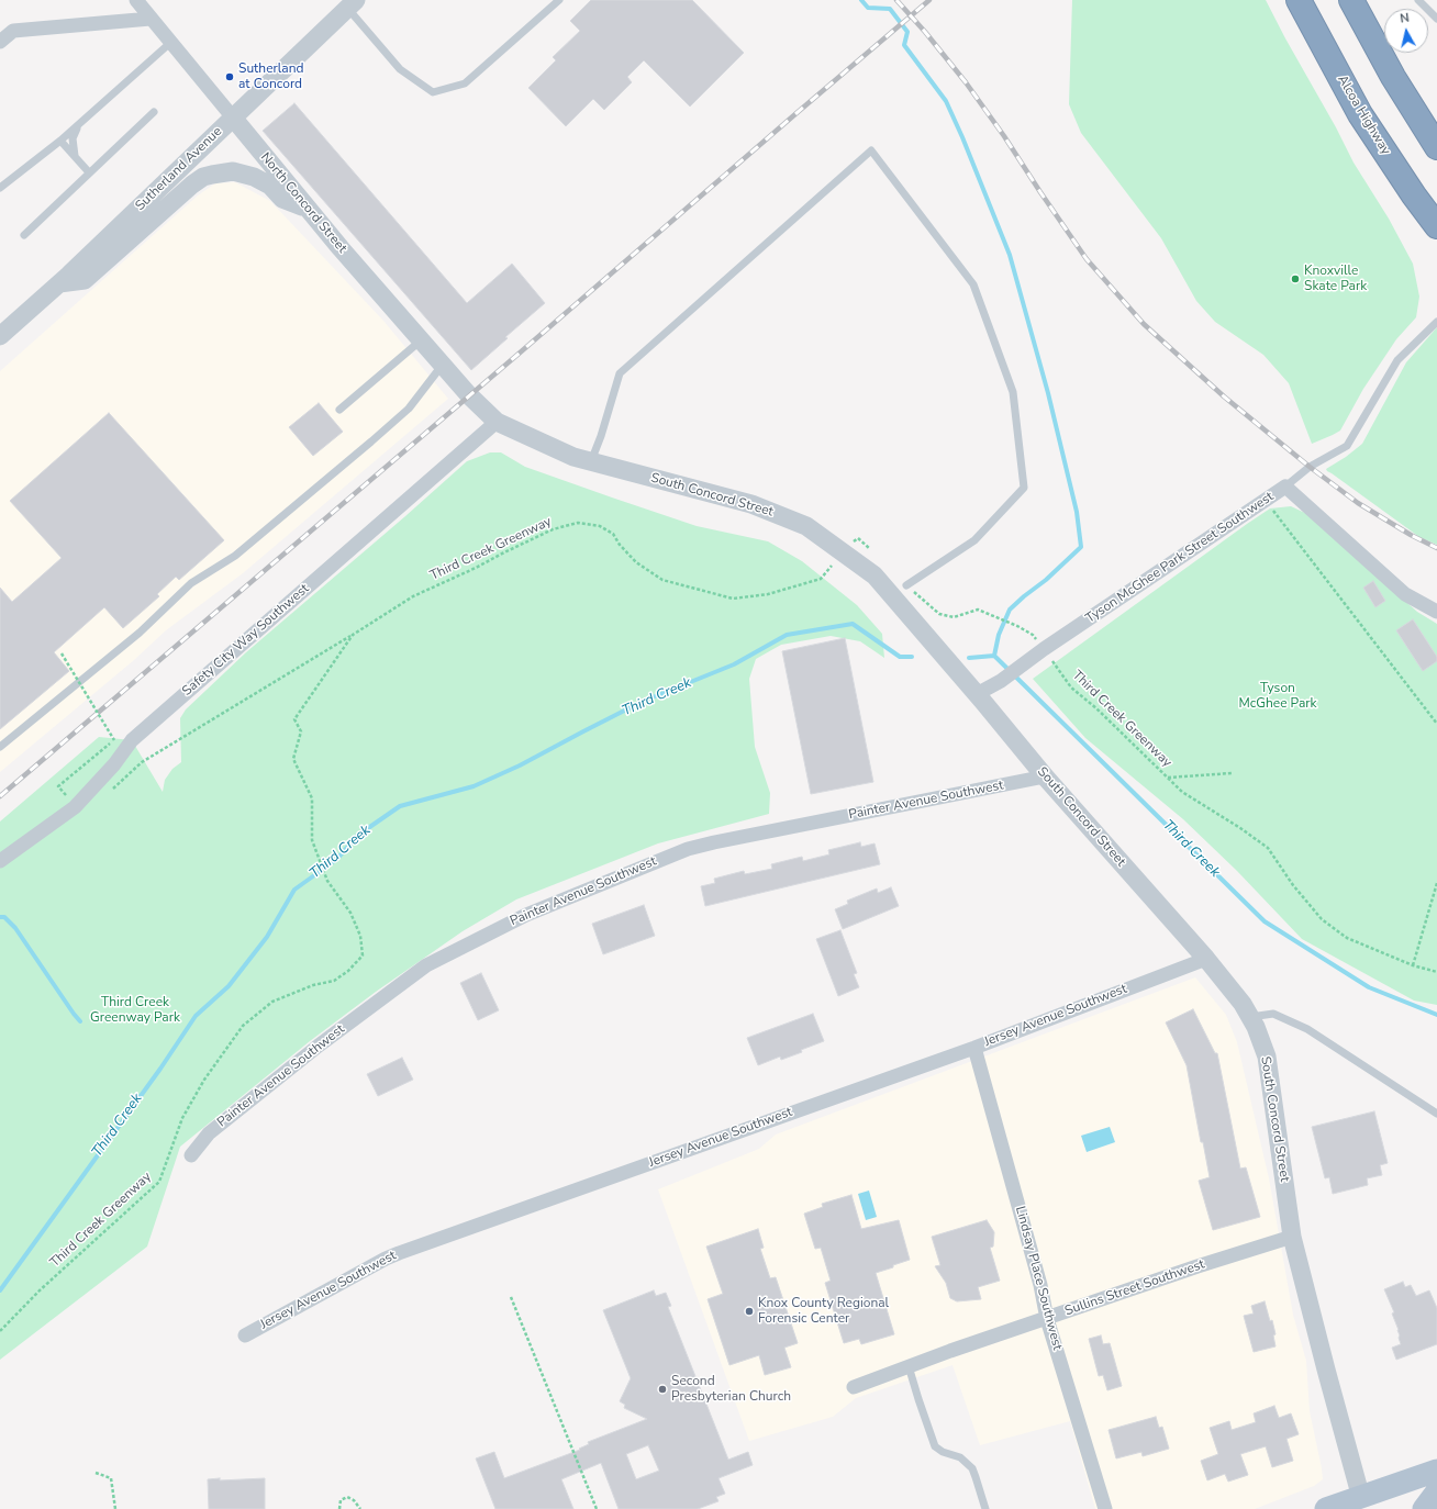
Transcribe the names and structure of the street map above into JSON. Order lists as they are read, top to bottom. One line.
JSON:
{"streets":{"highway":["Alcoa Highway"],"street":["Sutherland Avenue","North Concord Street","South Concord Street","Tyson McGhee Park Street Southwest","Safety City Way Southwest","Painter Avenue Southwest","Jersey Avenue Southwest","Lindsay Place Southwest","Sullins Street Southwest"],"path":["Third Creek Greenway"]},"crossings":[["Sutherland Avenue","North Concord Street"],["North Concord Street","South Concord Street"],["South Concord Street","Third Creek Greenway"],["South Concord Street","Tyson McGhee Park Street Southwest"],["South Concord Street","Safety City Way Southwest"],["South Concord Street","Painter Avenue Southwest"],["South Concord Street","Jersey Avenue Southwest"],["South Concord Street","Sullins Street Southwest"],["Third Creek Greenway","Tyson McGhee Park Street Southwest"],["Jersey Avenue Southwest","Lindsay Place Southwest"],["Lindsay Place Southwest","Sullins Street Southwest"]],"water":["Third Creek"],"parks":["Tyson McGhee Park","Third Creek Greenway Park"],"places":["Sutherland at Concord","Knoxville Skate Park","Knox County Regional Forensic Center","Second Presbyterian Church"],"north":"top"}
